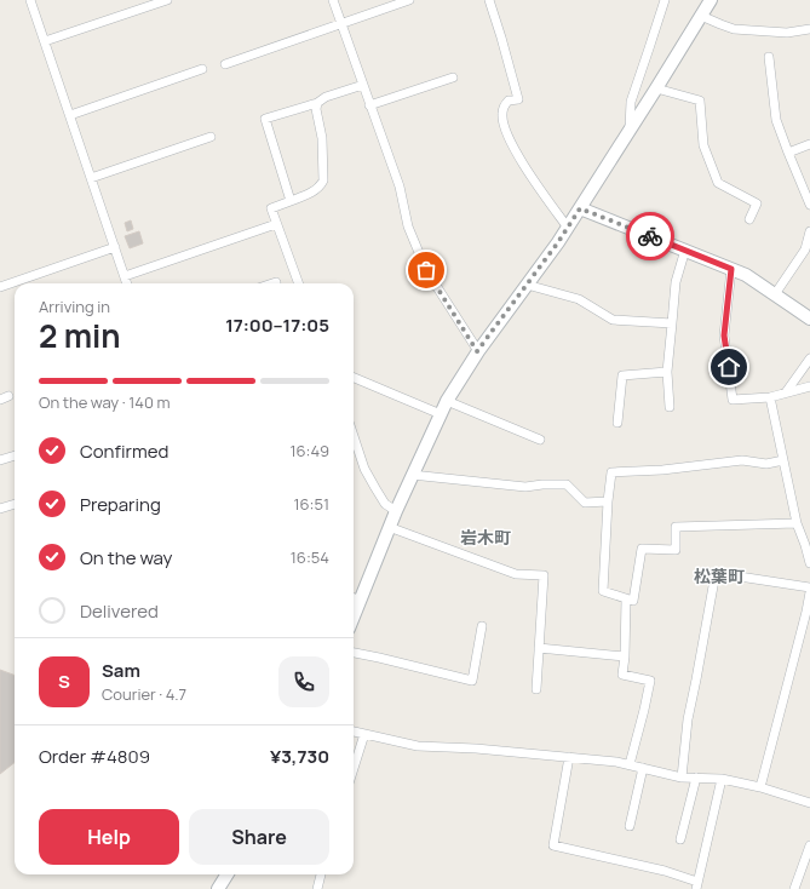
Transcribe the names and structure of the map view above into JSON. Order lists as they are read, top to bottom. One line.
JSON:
{"districts":["岩木町","松葉町"],"page":{"heading":["2 min","Arriving in","17:00–17:05"],"panel":["Sam","Courier · 4.7","Order #4809","¥3,730"],"bar":"On the way · 140 m","list":[["Confirmed","16:49"],["Preparing","16:51"],["On the way","16:54"],"Delivered"],"round":"S","buttons":["Help","Share"]}}
